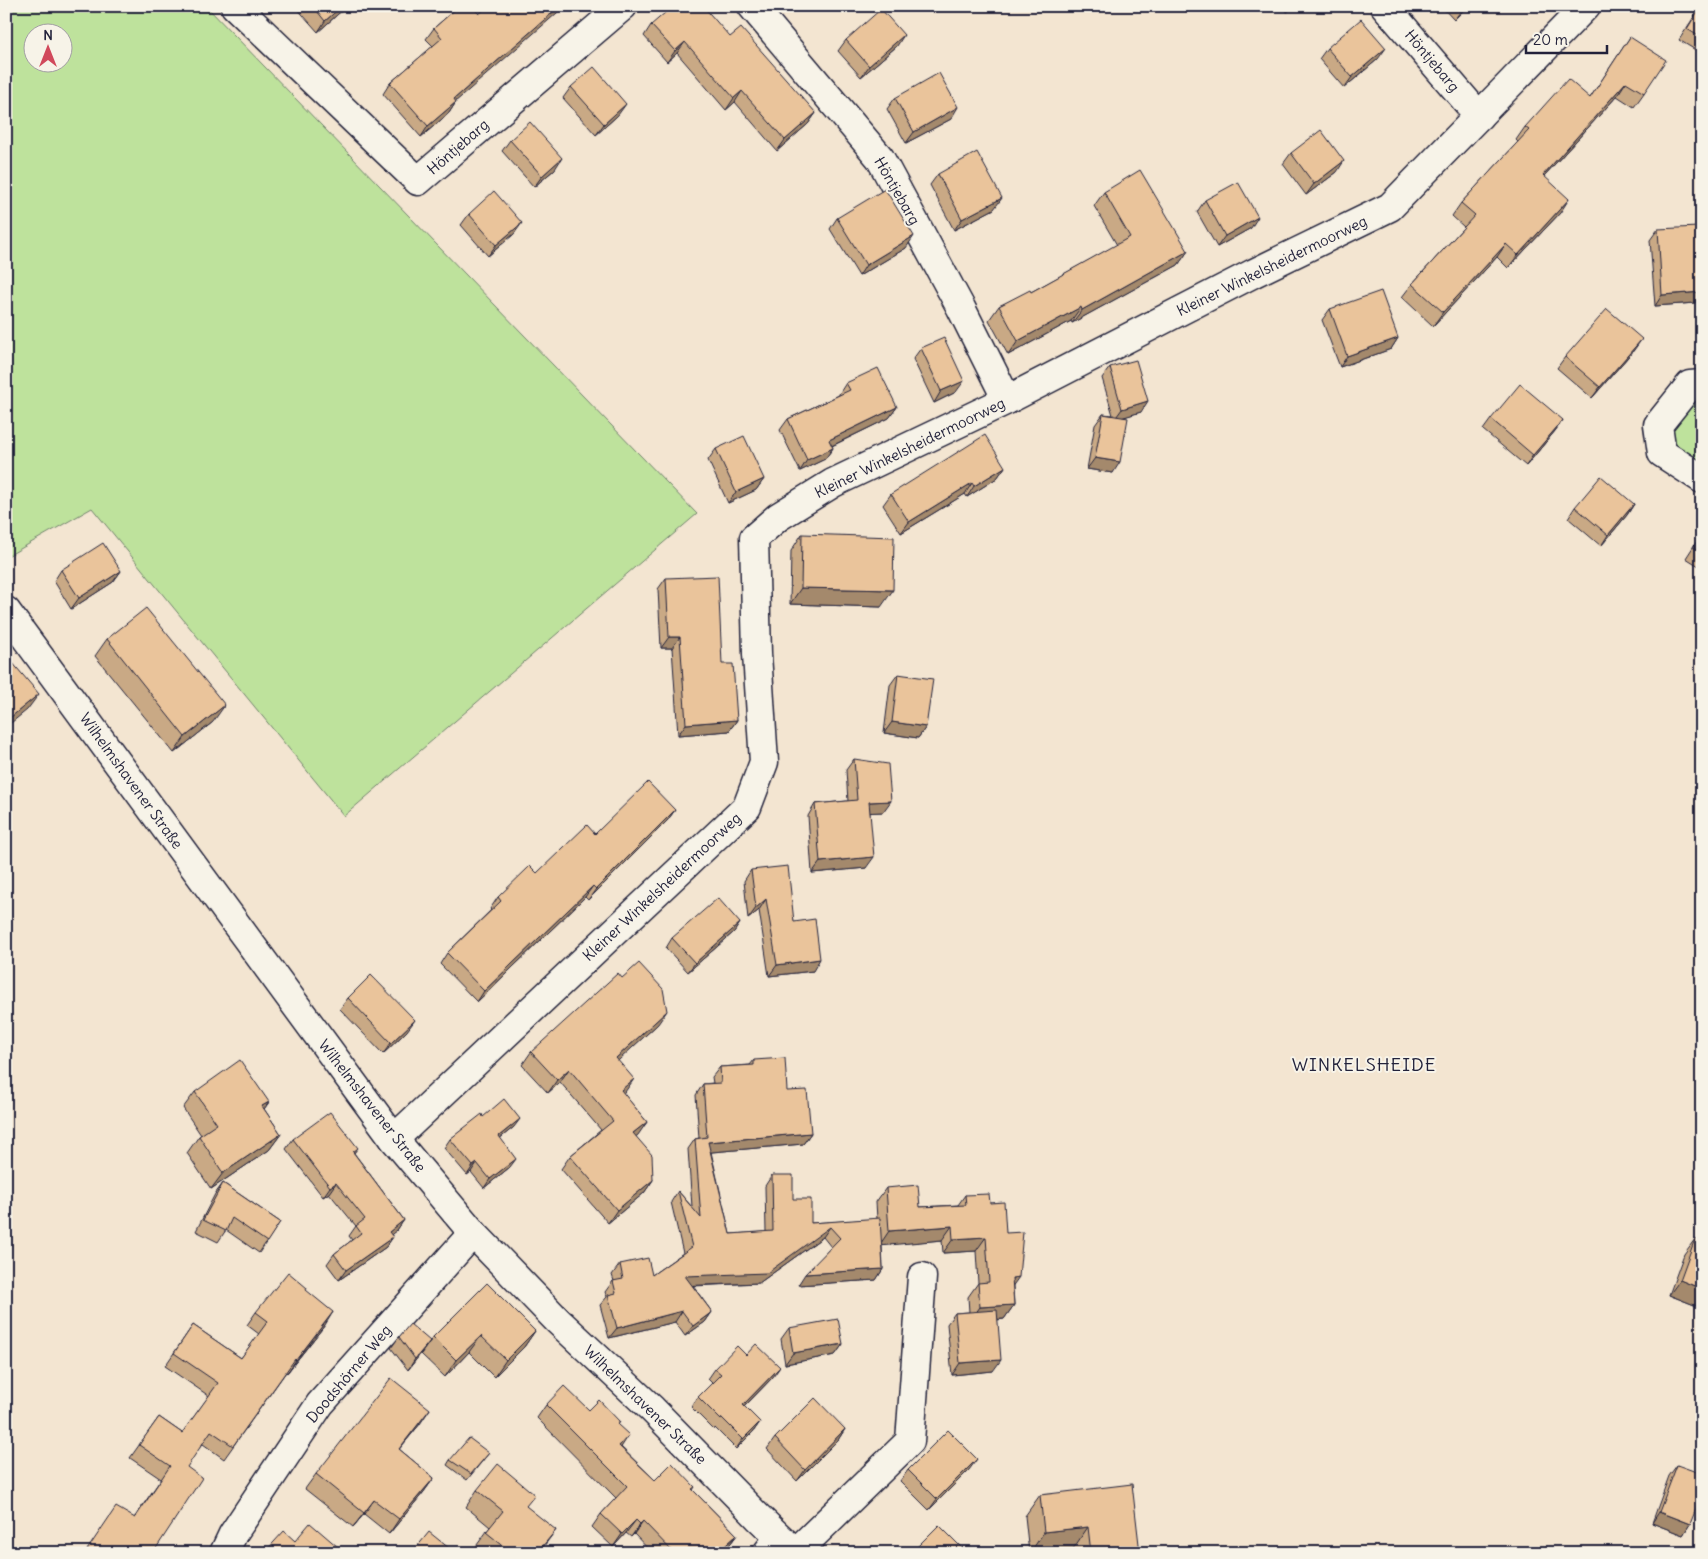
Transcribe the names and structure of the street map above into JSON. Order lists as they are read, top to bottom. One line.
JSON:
{"streets":{"street":["Höntjebarg","Kleiner Winkelsheidermoorweg","Wilhelmshavener Straße","Doodshörner Weg"]},"crossings":[["Höntjebarg","Kleiner Winkelsheidermoorweg"],["Kleiner Winkelsheidermoorweg","Wilhelmshavener Straße"],["Wilhelmshavener Straße","Doodshörner Weg"]],"districts":["WINKELSHEIDE"],"scale_bar":"20 m","north":"top"}
